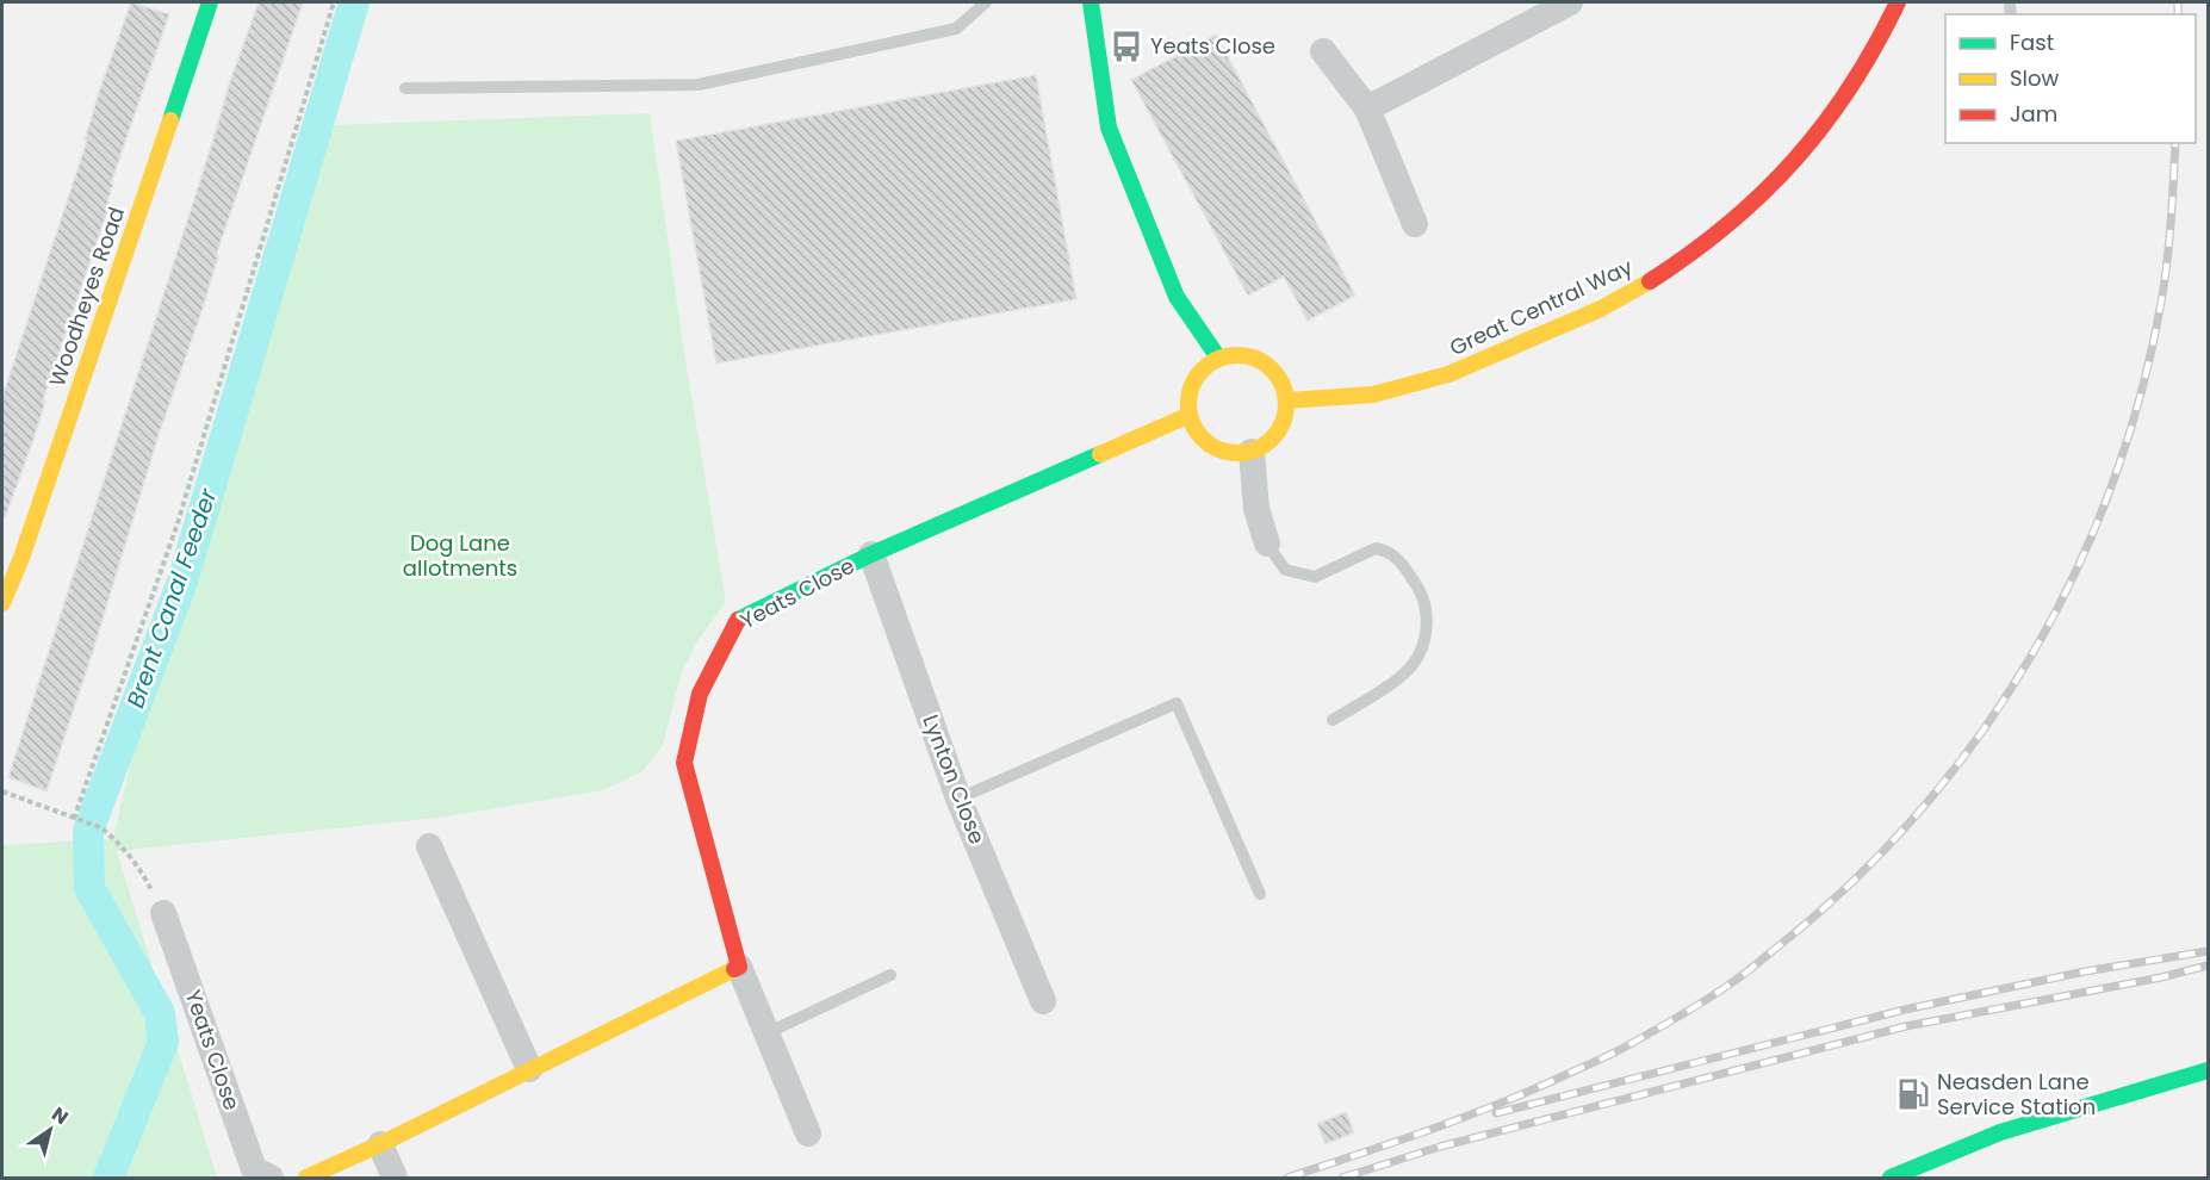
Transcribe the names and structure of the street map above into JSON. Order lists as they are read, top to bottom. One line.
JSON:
{"streets":{"street":["Woodheyes Road","Great Central Way","Yeats Close","Lynton Close"]},"crossings":[["Great Central Way","Yeats Close"],["Yeats Close","Lynton Close"]],"water":["Brent Canal Feeder"],"parks":["Dog Lane allotments"],"places":{"bus stop":["Yeats Close"],"fuel station":["Neasden Lane Service Station"]},"legend":["Fast","Slow","Jam"],"north":"top right"}
